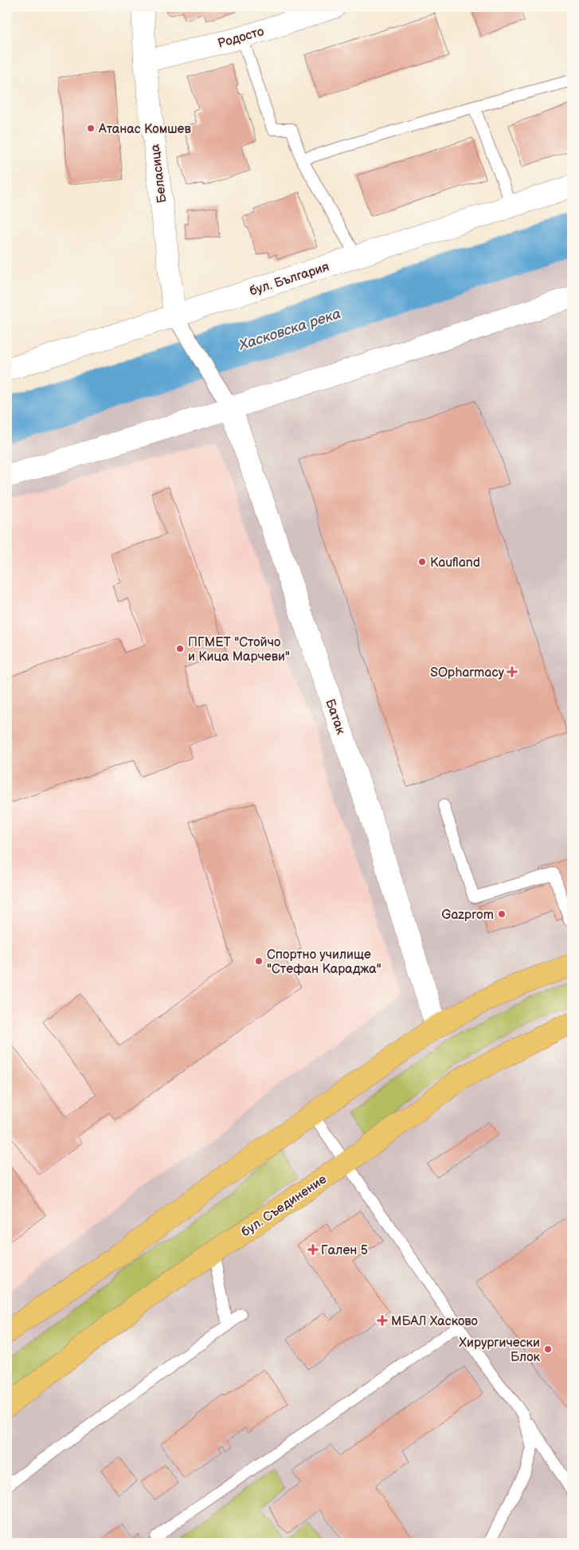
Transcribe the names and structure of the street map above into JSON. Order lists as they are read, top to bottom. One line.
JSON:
{"streets":{"main road":["бул. Съединение"],"street":["Родосто","Беласица","бул. България","Батак"]},"crossings":[["Родосто","Беласица"],["Беласица","бул. България"]],"water":["Хасковска река"],"places":{"other":["Атанас Комшев","Kaufland","ПГМЕТ \"Стойчо и Кица Марчеви\"","Gazprom","Спортно училище \"Стефан Караджа\"","Хирургически Блок"],"health":["SOpharmacy","Гален 5","МБАЛ Хасково"]}}
